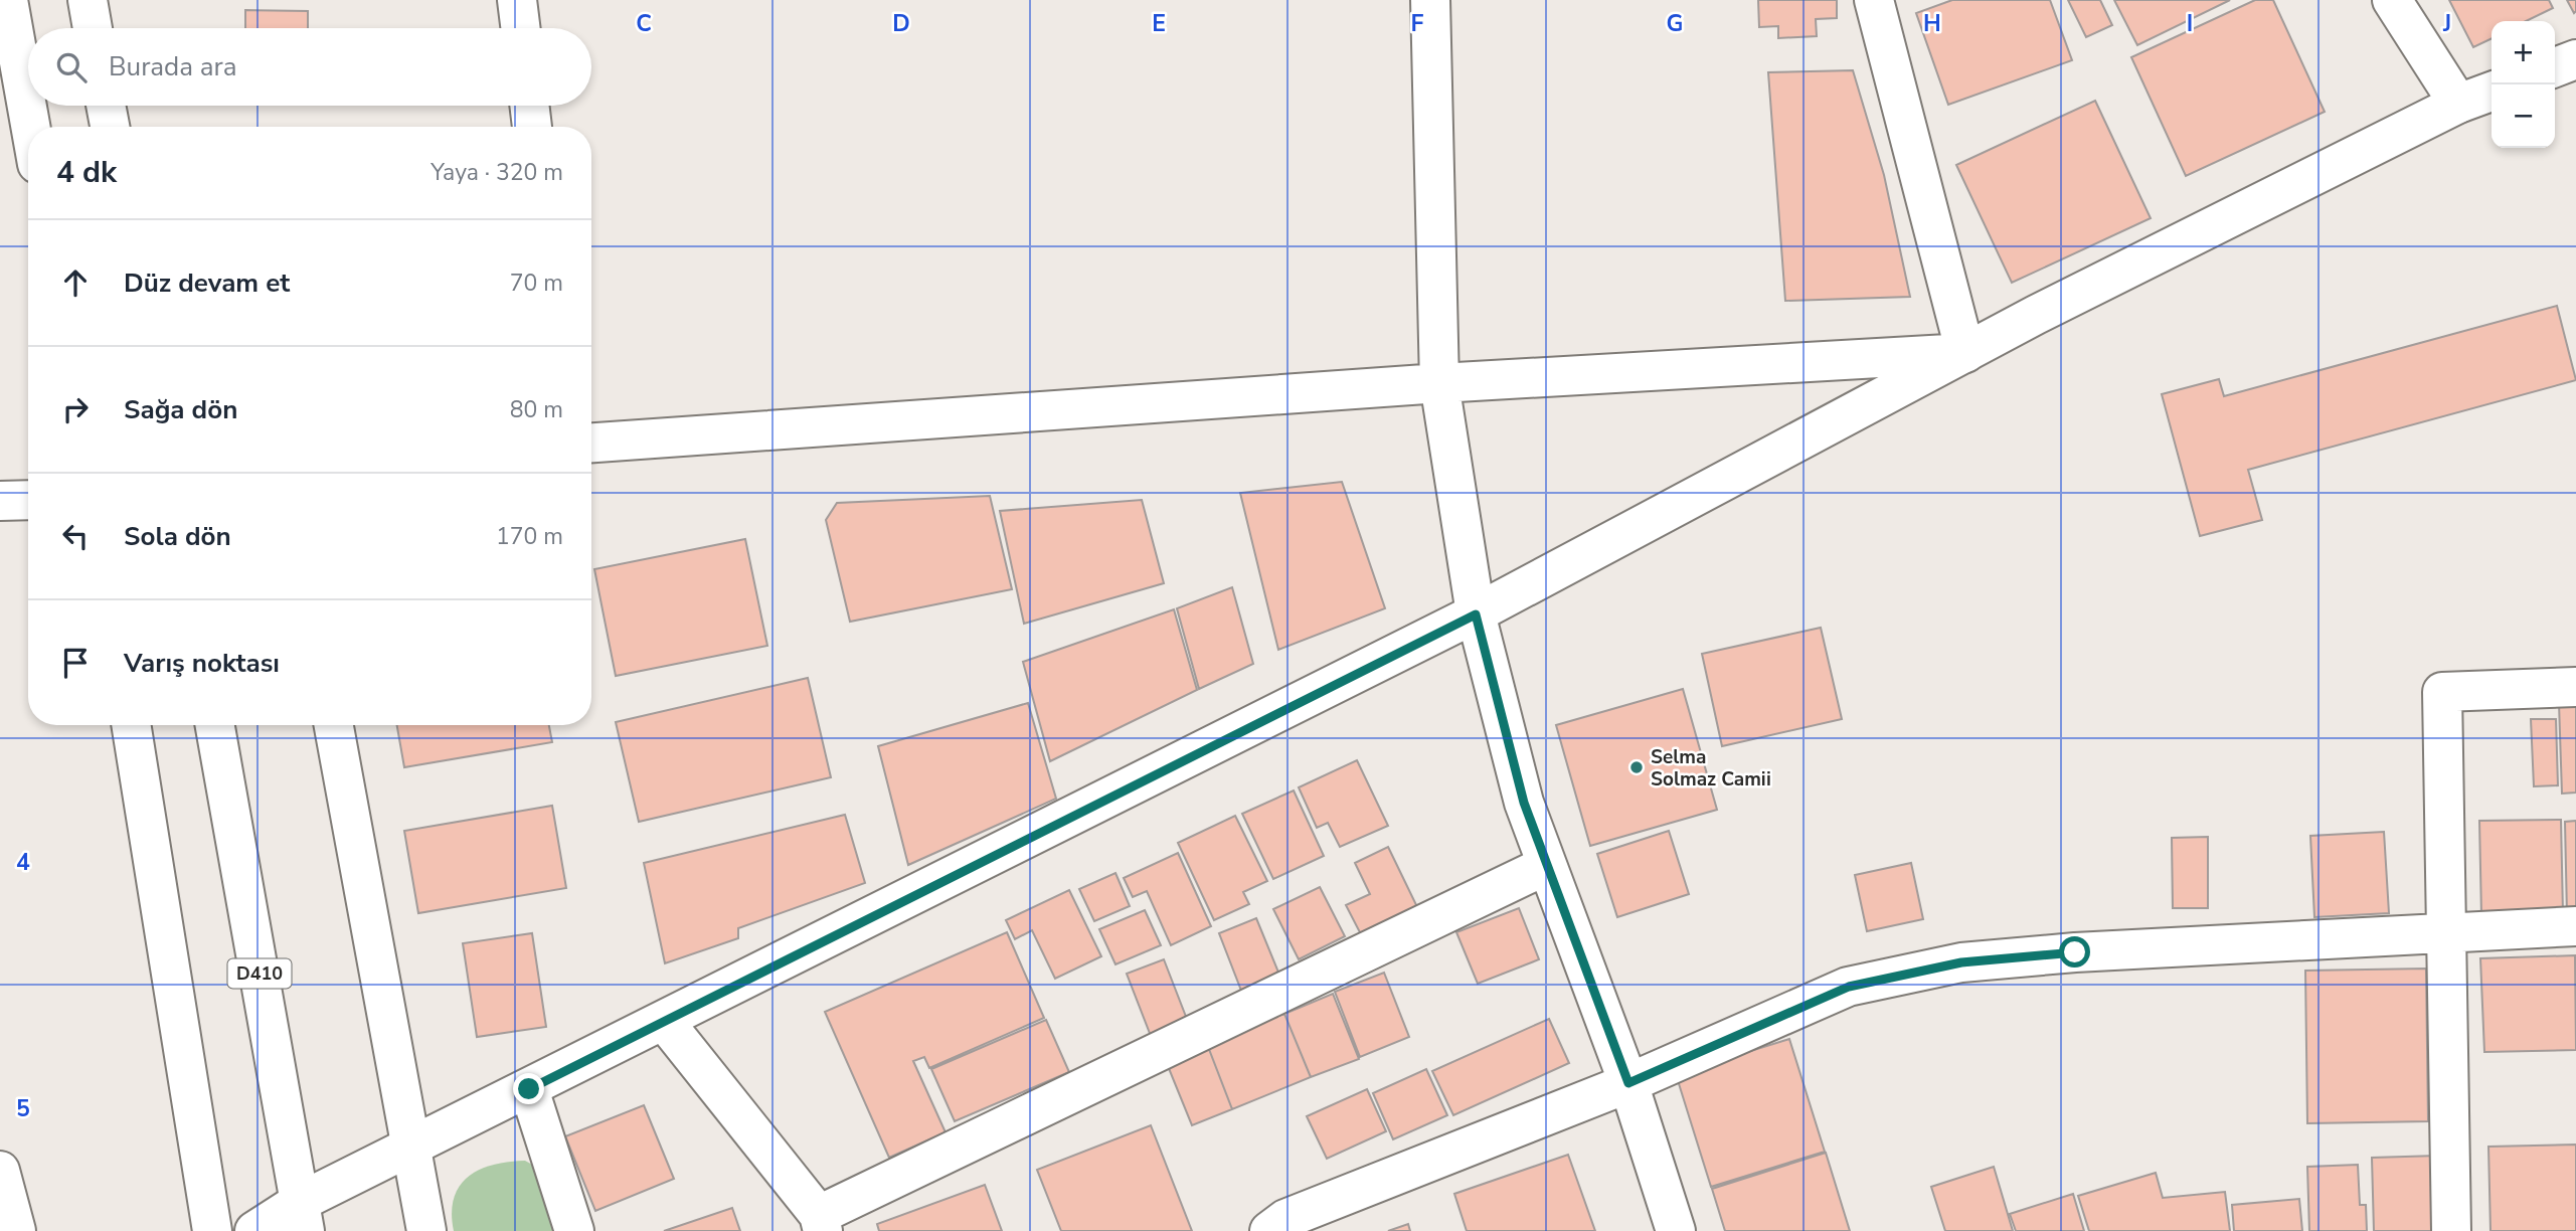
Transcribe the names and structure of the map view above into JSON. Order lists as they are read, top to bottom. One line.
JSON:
{"streets":{"main road":["D410"]},"places":["Selma Solmaz Camii"],"page":{"map_buttons":["+","−"],"search":"Burada ara","heading":["4 dk","Yaya · 320 m"],"list":[["Düz devam et","70 m"],["Sağa dön","80 m"],["Sola dön","170 m"],"Varış noktası"]},"grid":{"columns":["C","D","E","F","G","H","I","J"],"rows":["4","5"]}}
